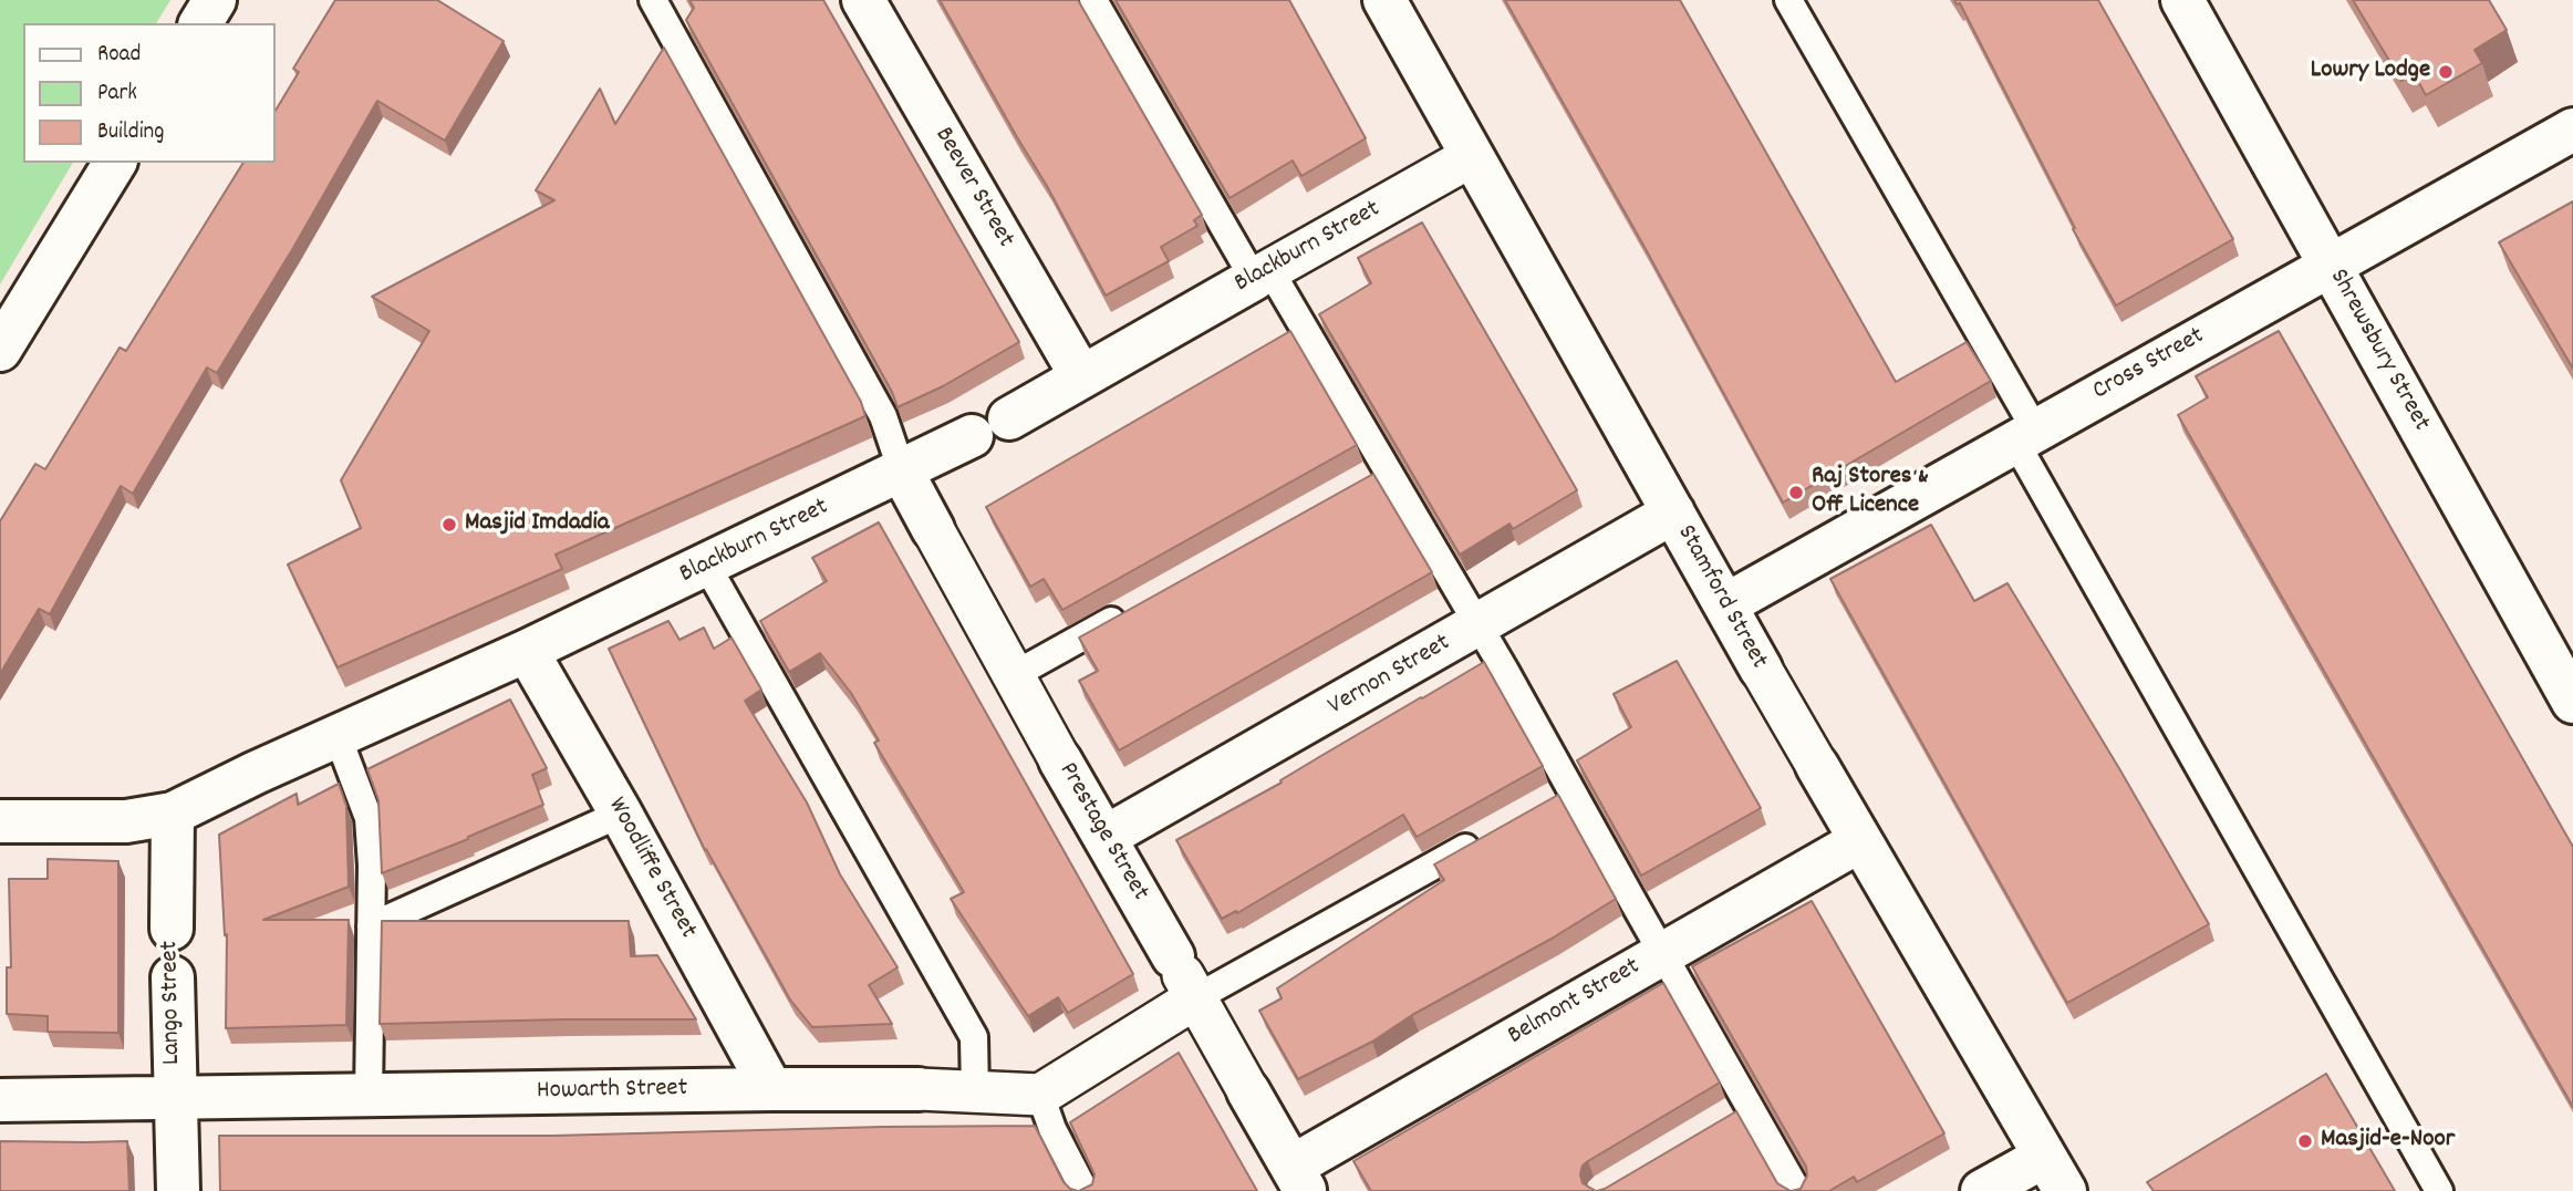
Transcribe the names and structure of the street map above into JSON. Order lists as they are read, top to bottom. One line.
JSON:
{"streets":{"street":["Beever Street","Blackburn Street","Shrewsbury Street","Cross Street","Stamford Street","Vernon Street","Prestage Street","Woodliffe Street","Lango Street","Belmont Street","Howarth Street"]},"crossings":[["Beever Street","Blackburn Street"],["Blackburn Street","Stamford Street"],["Blackburn Street","Prestage Street"],["Blackburn Street","Woodliffe Street"],["Blackburn Street","Lango Street"],["Shrewsbury Street","Cross Street"],["Cross Street","Stamford Street"],["Stamford Street","Vernon Street"],["Stamford Street","Belmont Street"],["Vernon Street","Prestage Street"],["Prestage Street","Belmont Street"],["Woodliffe Street","Howarth Street"],["Lango Street","Howarth Street"]],"places":["Lowry Lodge","Raj Stores & Off Licence","Masjid Imdadia","Masjid-e-Noor"],"legend":["Road","Park","Building"]}
